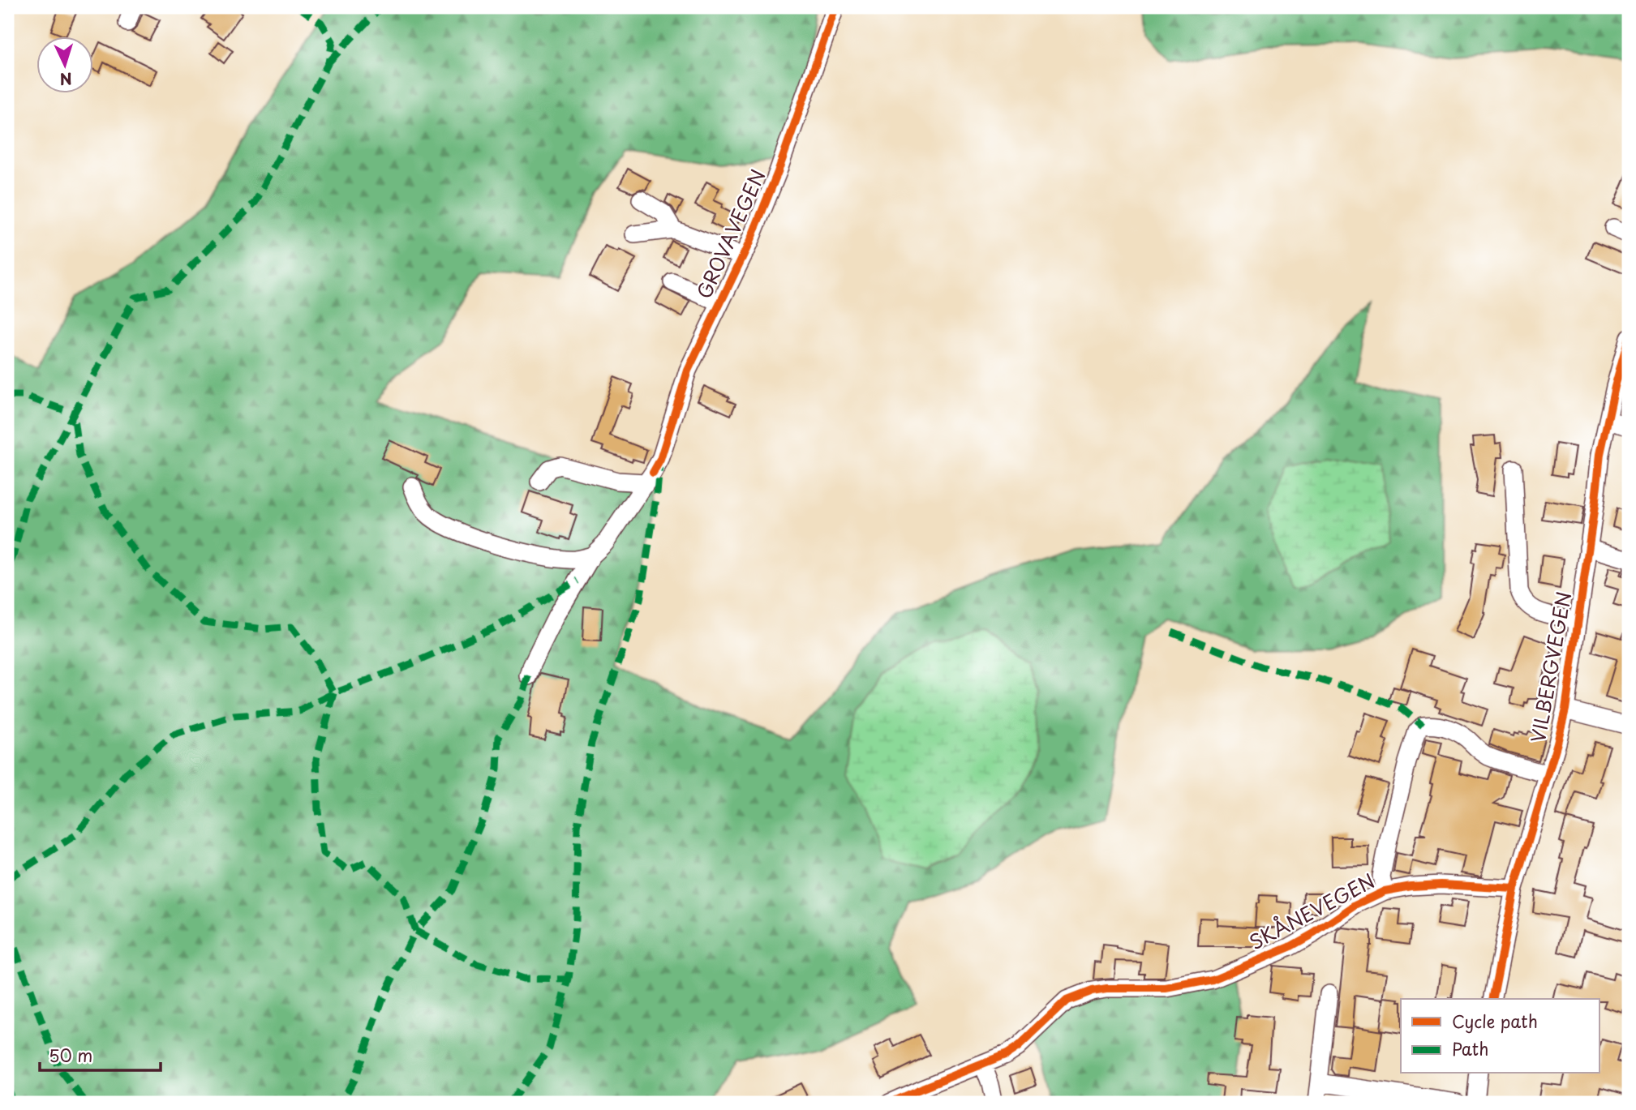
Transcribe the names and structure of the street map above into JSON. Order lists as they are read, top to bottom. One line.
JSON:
{"streets":{"street":["GROVAVEGEN","VILBERGVEGEN","SKÅNEVEGEN"]},"crossings":[["VILBERGVEGEN","SKÅNEVEGEN"]],"legend":["Cycle path","Path"],"scale_bar":"50 m","north":"bottom"}
